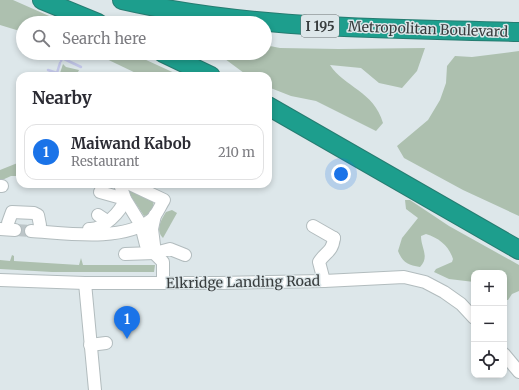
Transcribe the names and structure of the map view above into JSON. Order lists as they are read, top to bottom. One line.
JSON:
{"streets":{"highway":["I 195","Metropolitan Boulevard"],"street":["Elkridge Landing Road"]},"page":{"search":"Search here","heading":"Nearby","list":[{"mark":"1","name":"Maiwand Kabob","note":"Restaurant","value":"210 m"}],"map_buttons":["+","−"],"pins":"1"}}
